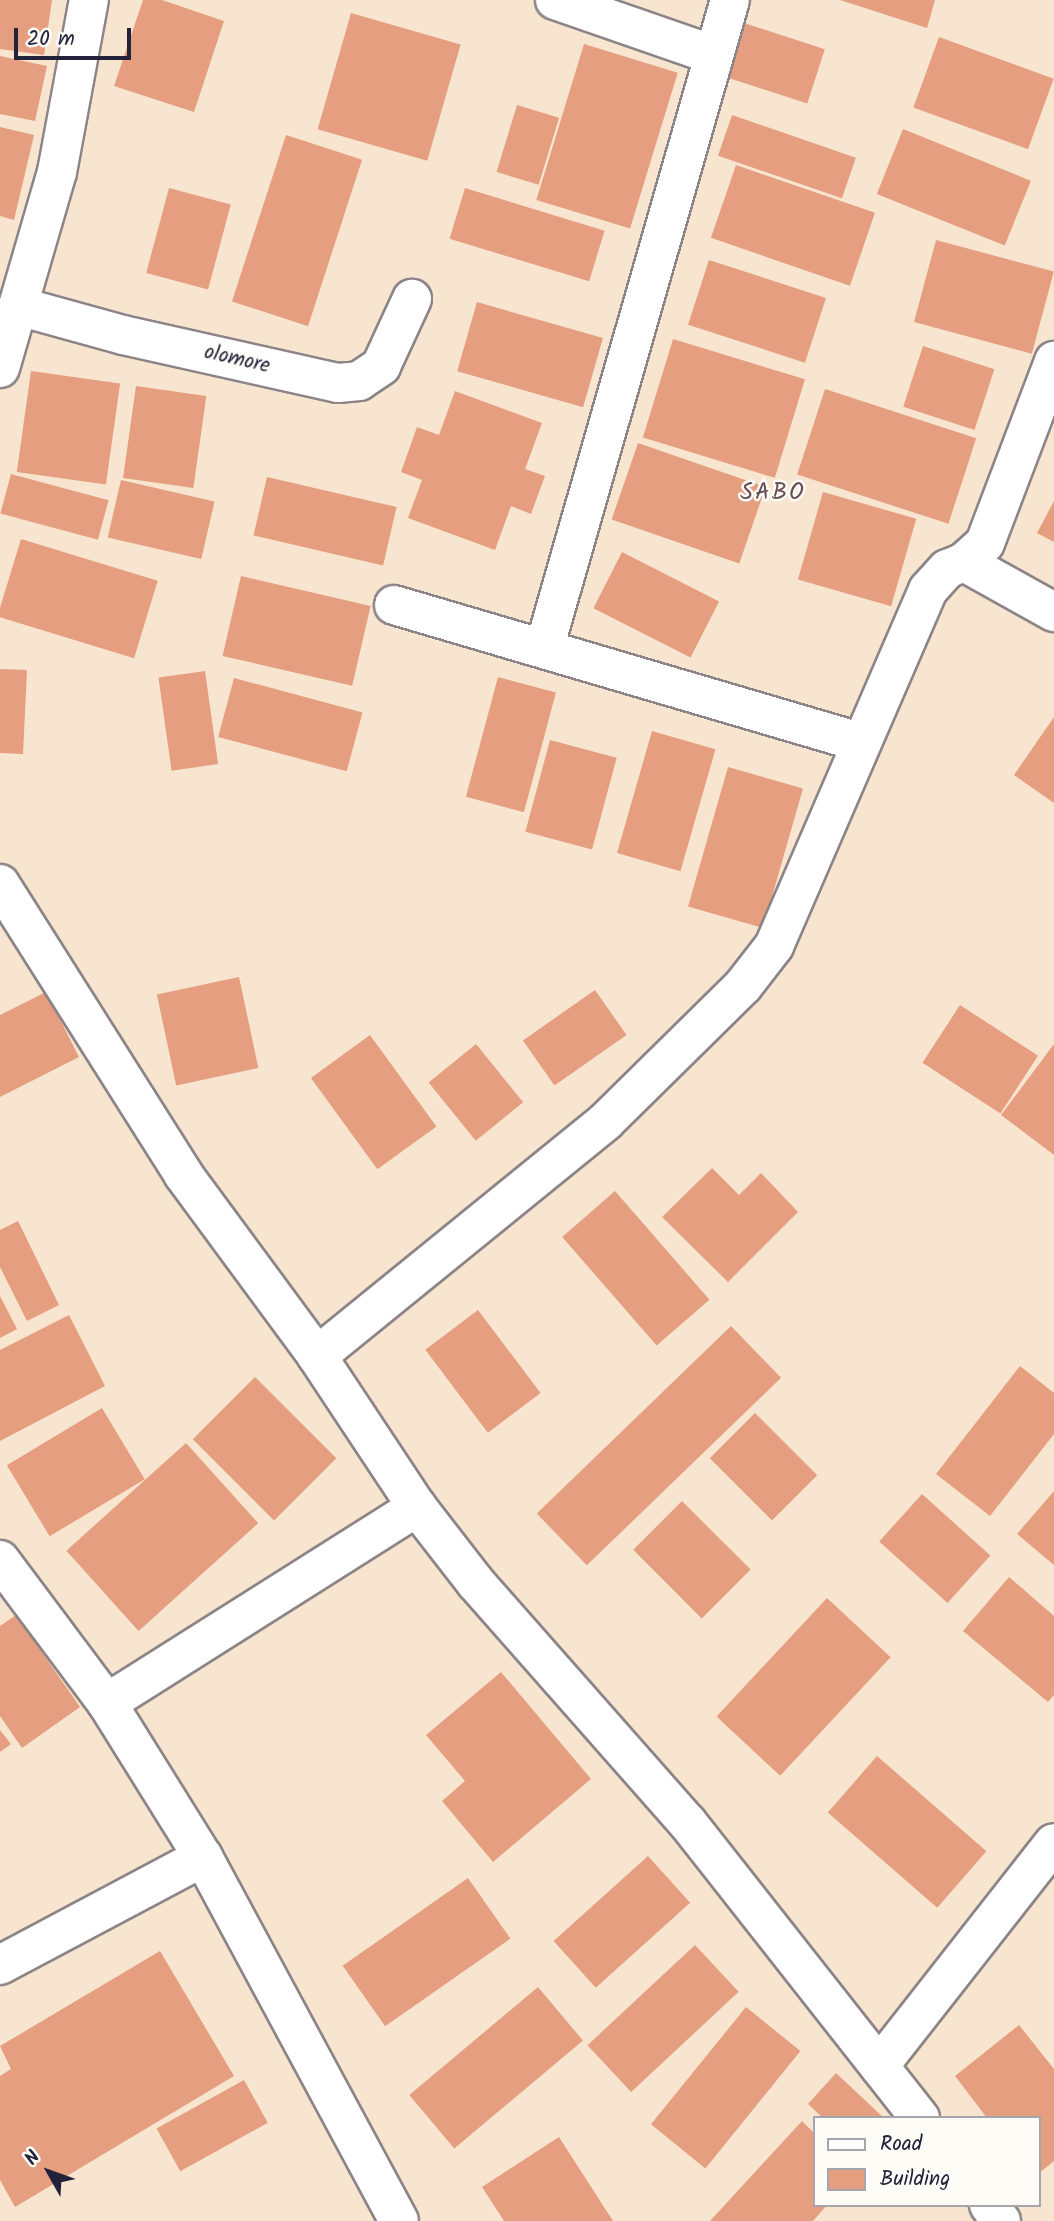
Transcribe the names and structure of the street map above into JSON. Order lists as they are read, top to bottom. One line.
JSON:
{"streets":{"street":["olomore"]},"districts":["SABO"],"legend":["Road","Building"],"scale_bar":"20 m","north":"top left"}
